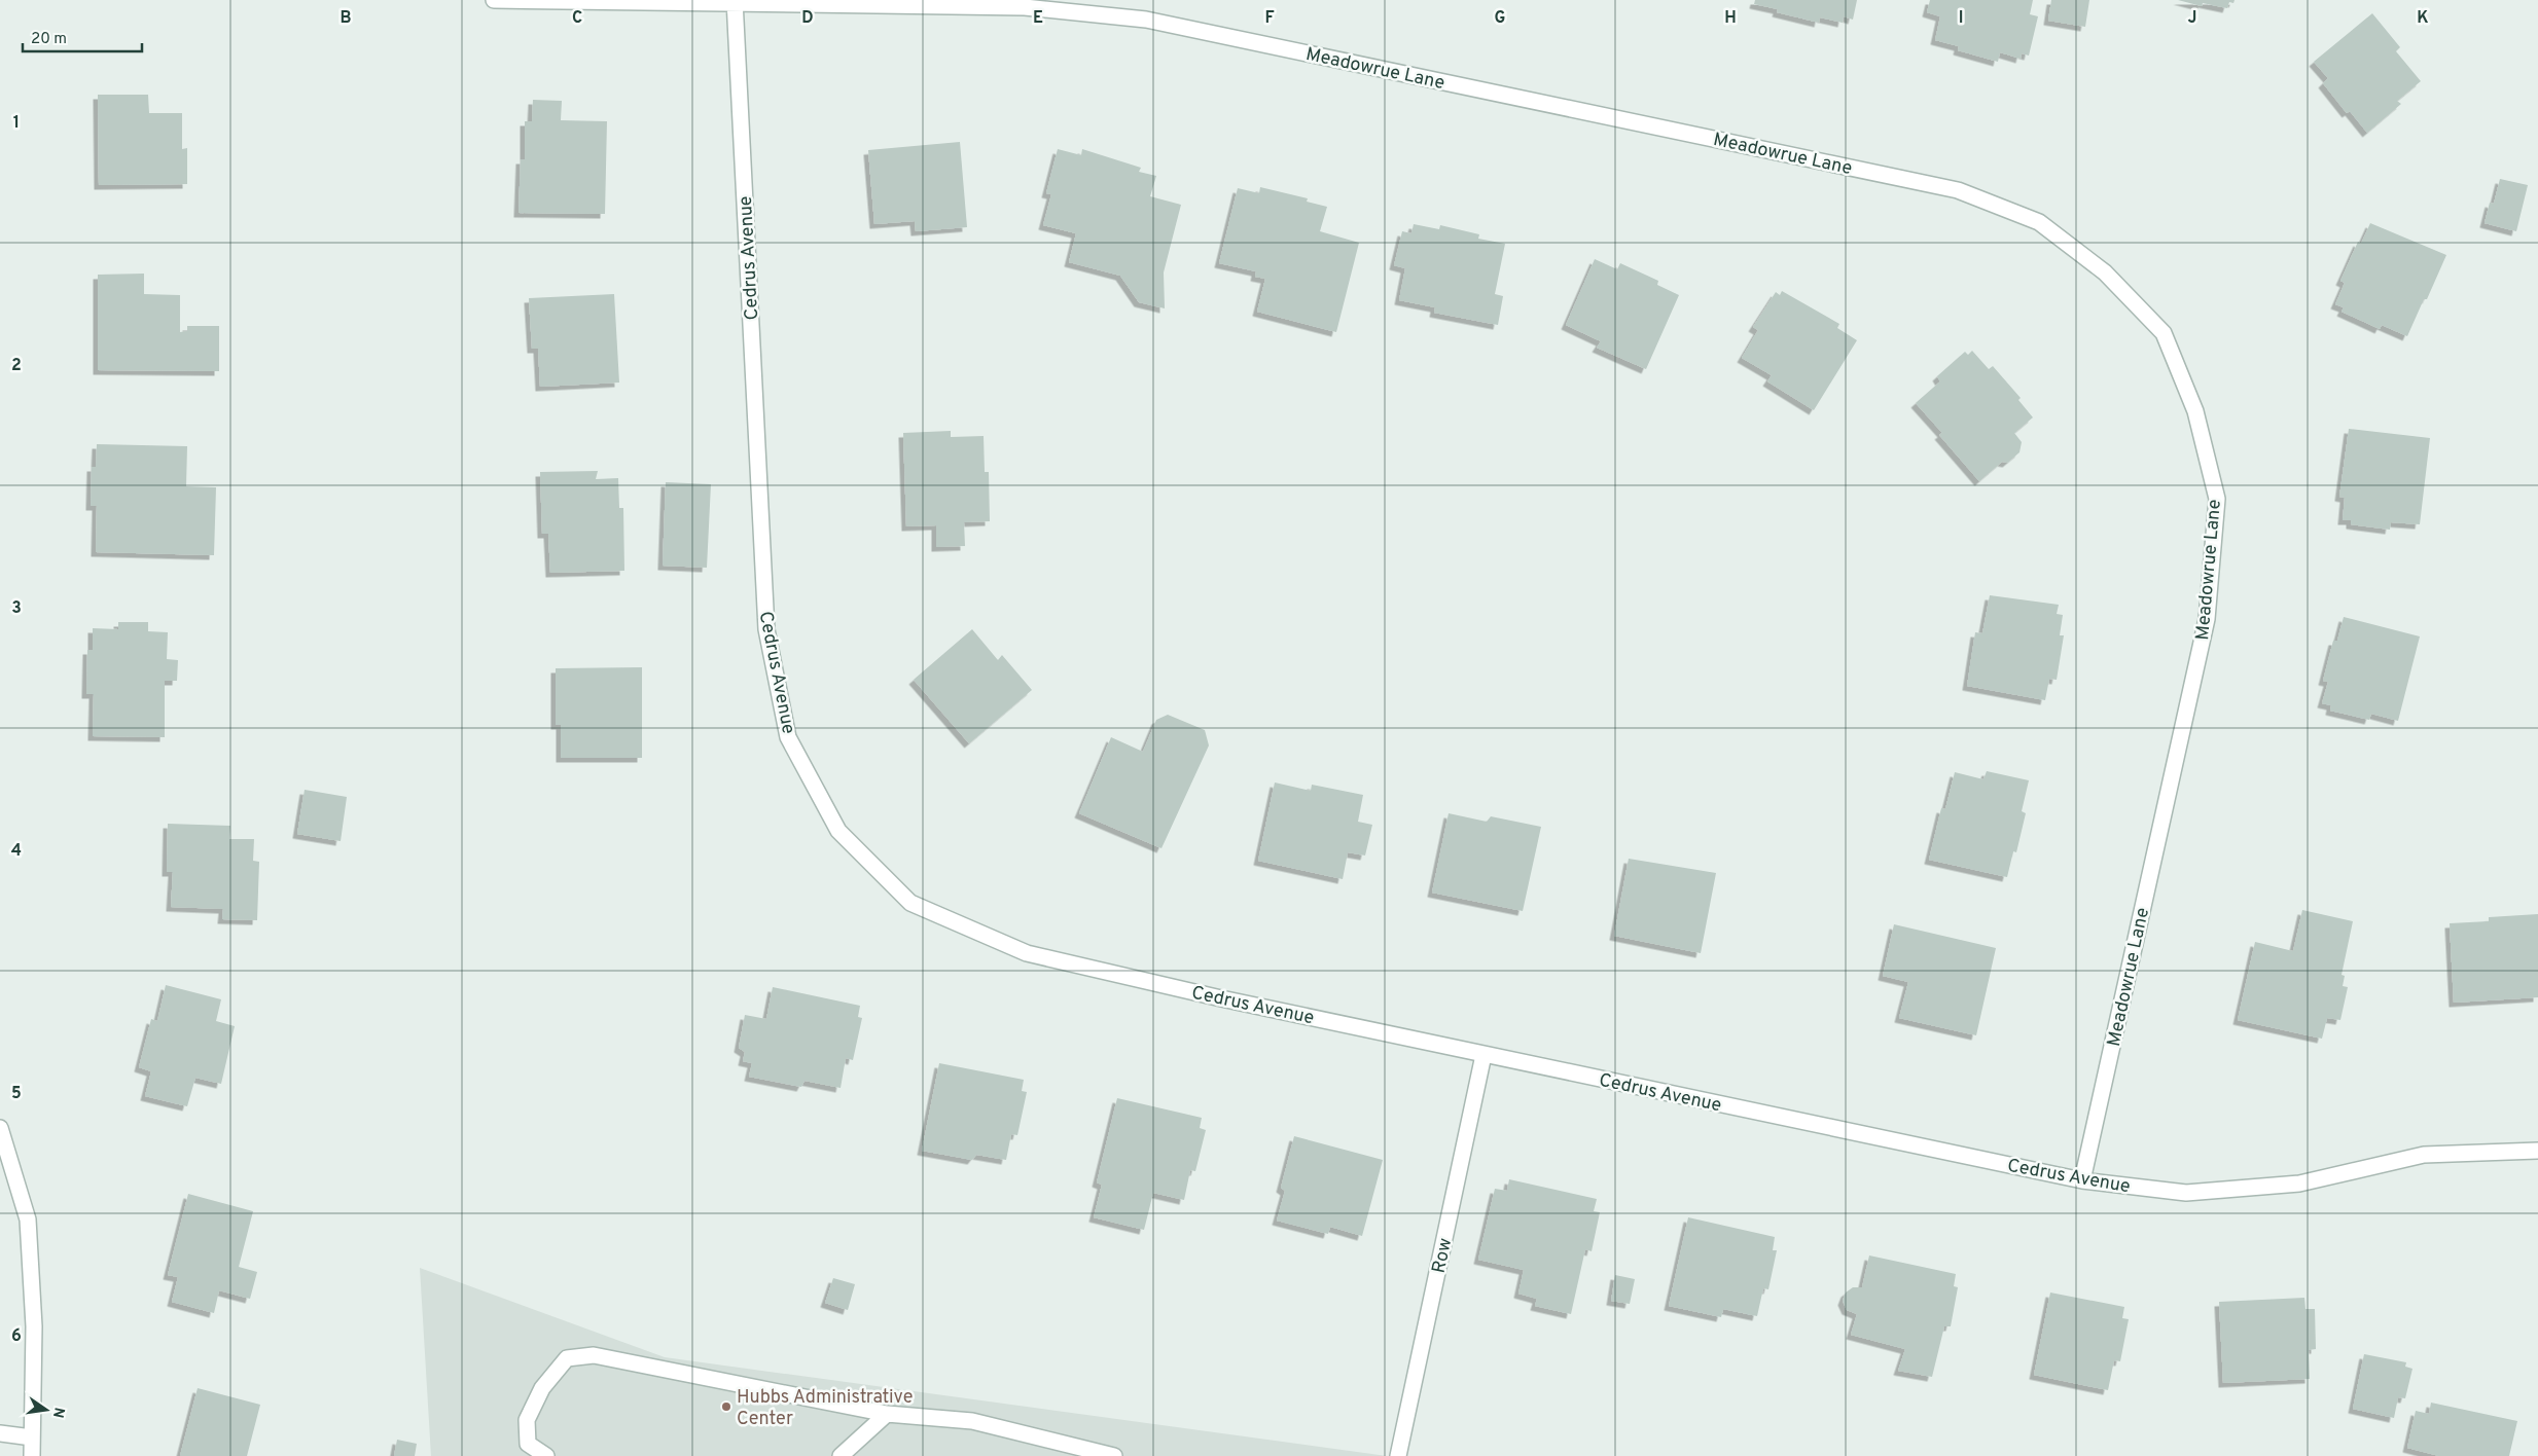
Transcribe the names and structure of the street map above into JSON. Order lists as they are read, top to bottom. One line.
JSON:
{"streets":{"street":["Meadowrue Lane","Cedrus Avenue","Row"]},"crossings":[["Meadowrue Lane","Cedrus Avenue"],["Cedrus Avenue","Row"]],"places":["Hubbs Administrative Center"],"scale_bar":"20 m","north":"right","grid":{"columns":["B","C","D","E","F","G","H","I","J","K"],"rows":["1","2","3","4","5","6"]}}
